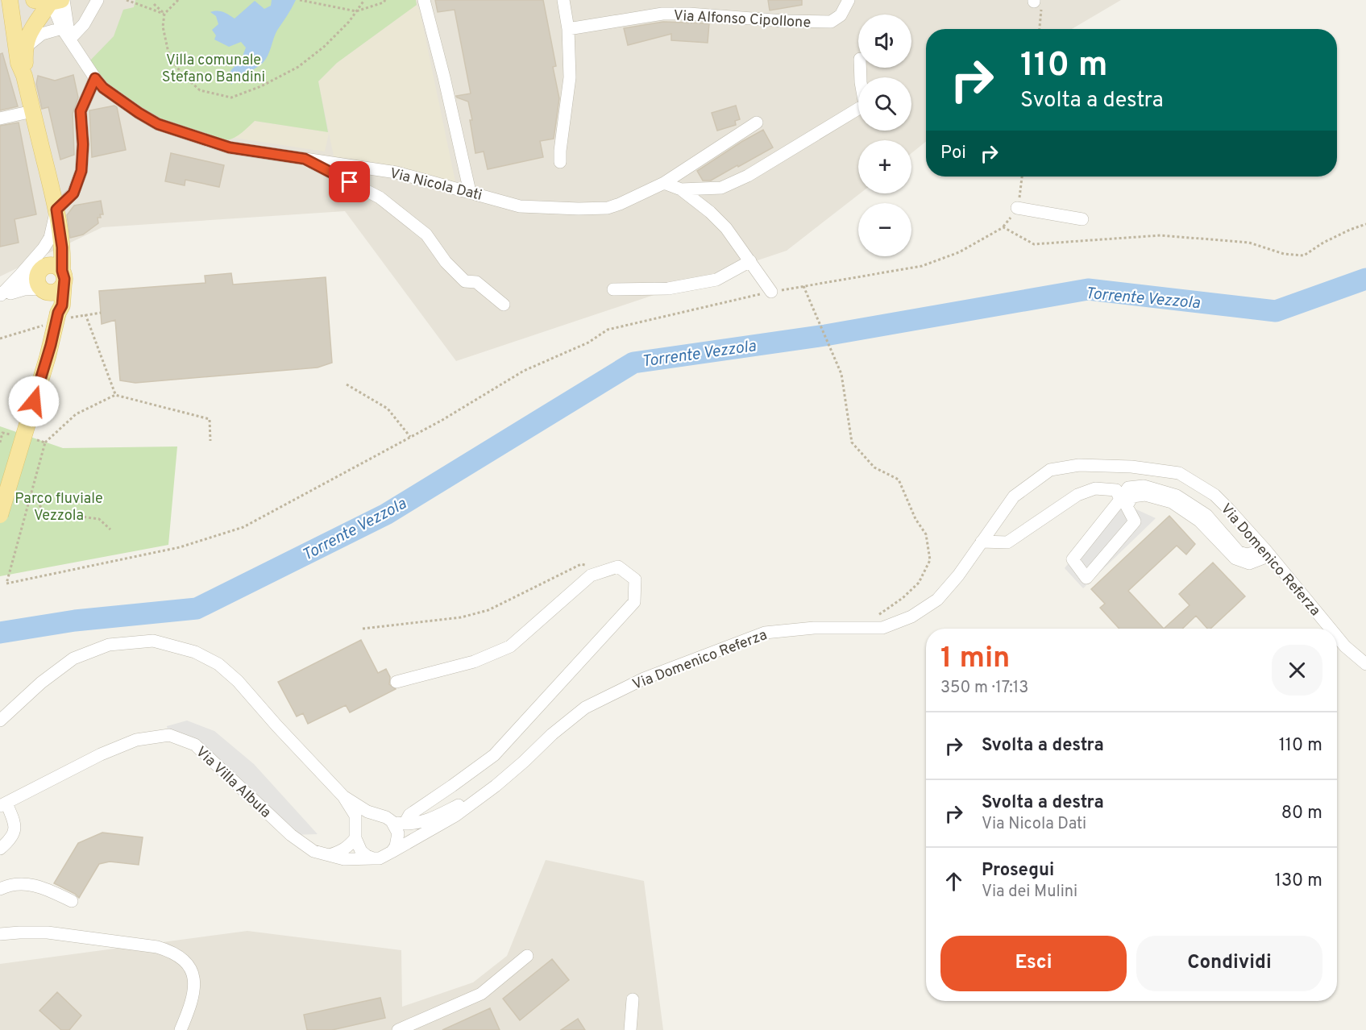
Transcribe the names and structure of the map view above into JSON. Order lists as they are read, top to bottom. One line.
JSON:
{"streets":{"street":["Via Alfonso Cipollone","Via Nicola Dati","Via Domenico Referza","Via Villa Albula"]},"crossings":[["Via Domenico Referza","Via Villa Albula"]],"water":["Torrente Vezzola"],"parks":["Villa comunale Stefano Bandini","Parco fluviale Vezzola"],"page":{"map_buttons":["+","−"],"turn":["110 m","Svolta a destra"],"then":"Poi","heading":["1 min","350 m · 17:13"],"list":[{"name":"Svolta a destra","value":"110 m"},{"name":"Svolta a destra","note":"Via Nicola Dati","value":"80 m"},{"name":"Prosegui","note":"Via dei Mulini","value":"130 m"}],"buttons":["Esci","Condividi"]}}
